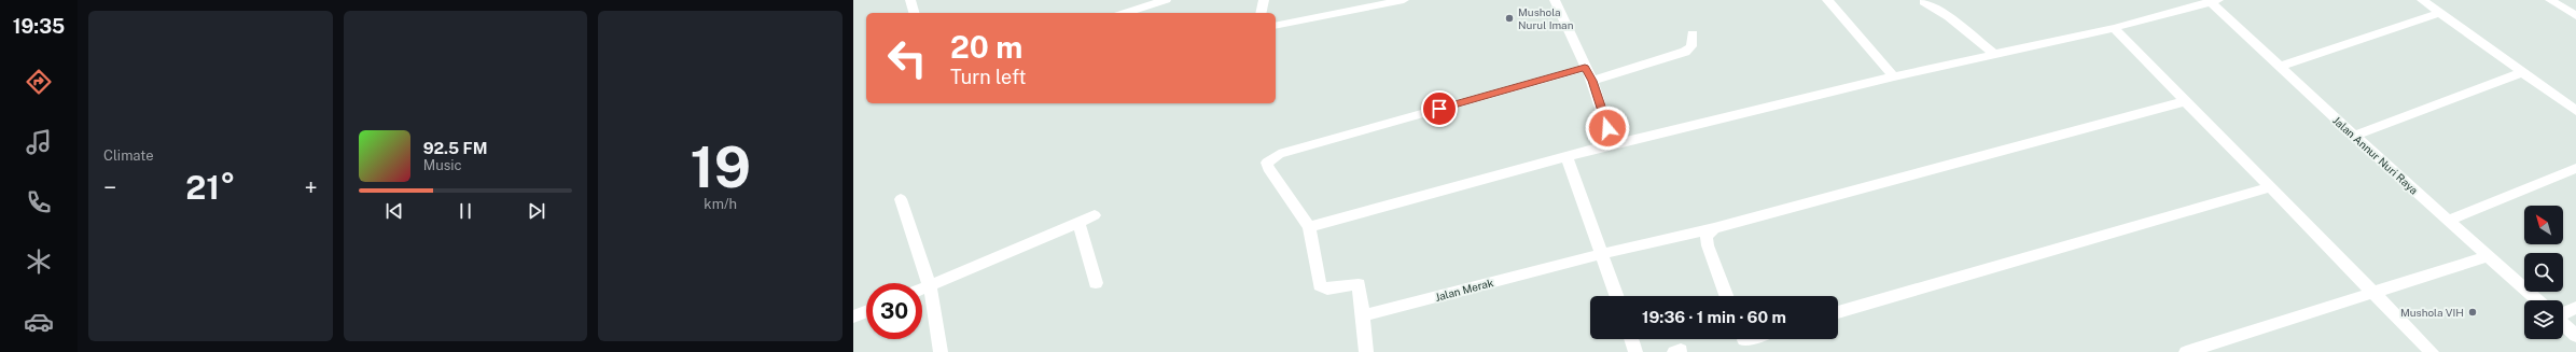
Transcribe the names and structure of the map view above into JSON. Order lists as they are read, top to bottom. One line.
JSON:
{"streets":{"street":["Jalan Annur Nuri Raya","Jalan Merak"]},"places":["Mushola Nurul Iman","Mushola VIH"],"north":"top left","page":{"tabs":"19:35","tile":["Climate",["19","km/h"]],"turn":["20 m","Turn left"],"song":["92.5 FM","Music"],"heat":["−","21°","+"],"limit":"30","trip":"19:36 · 1 min · 60 m"}}
